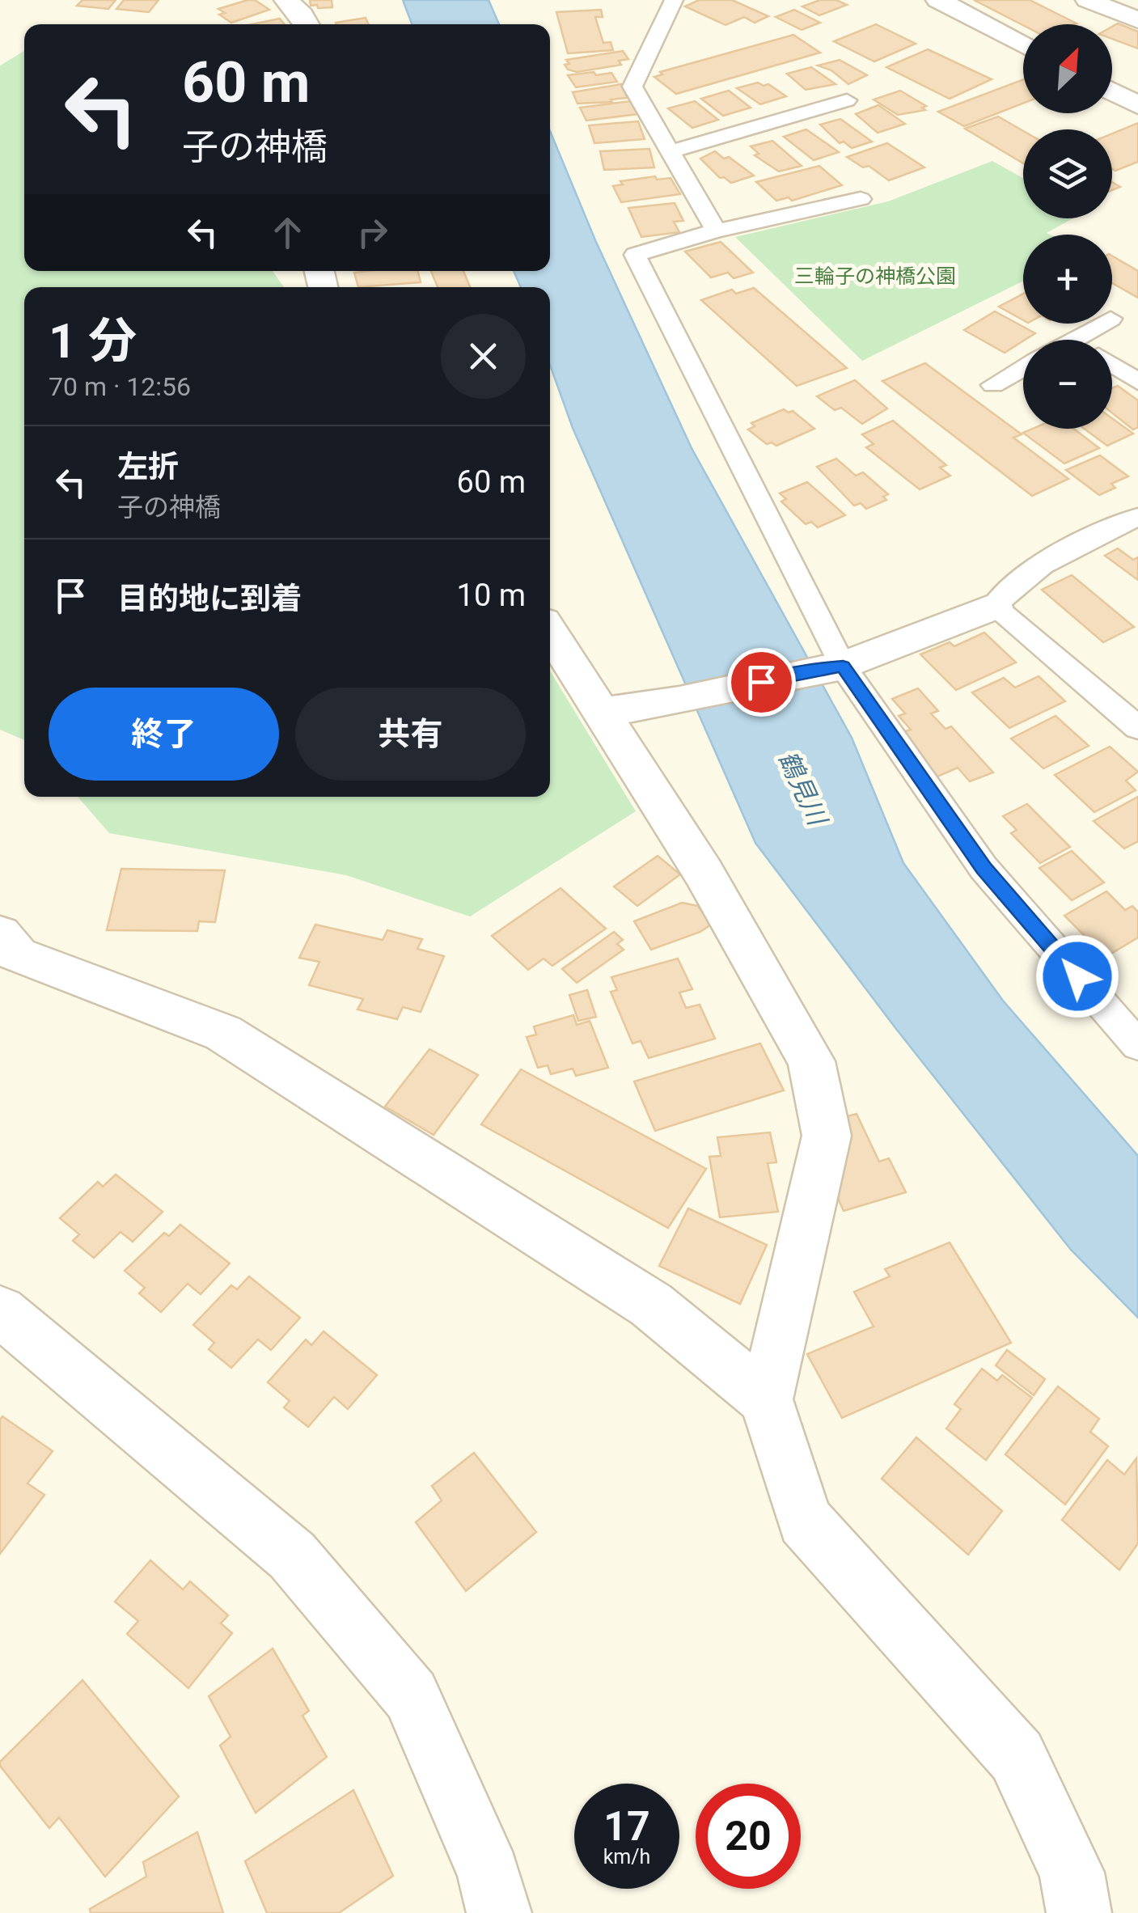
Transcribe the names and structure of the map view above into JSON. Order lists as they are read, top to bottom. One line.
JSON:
{"water":["鶴見川"],"parks":["三輪子の神橋公園"],"north":"top right","page":{"map_buttons":["+","−"],"turn":["60 m","子の神橋"],"heading":["1 分","70 m · 12:56"],"list":[{"name":"左折","note":"子の神橋","value":"60 m"},{"name":"目的地に到着","value":"10 m"}],"buttons":["終了","共有"],"speed":"17 km/h","limit":"20"}}
